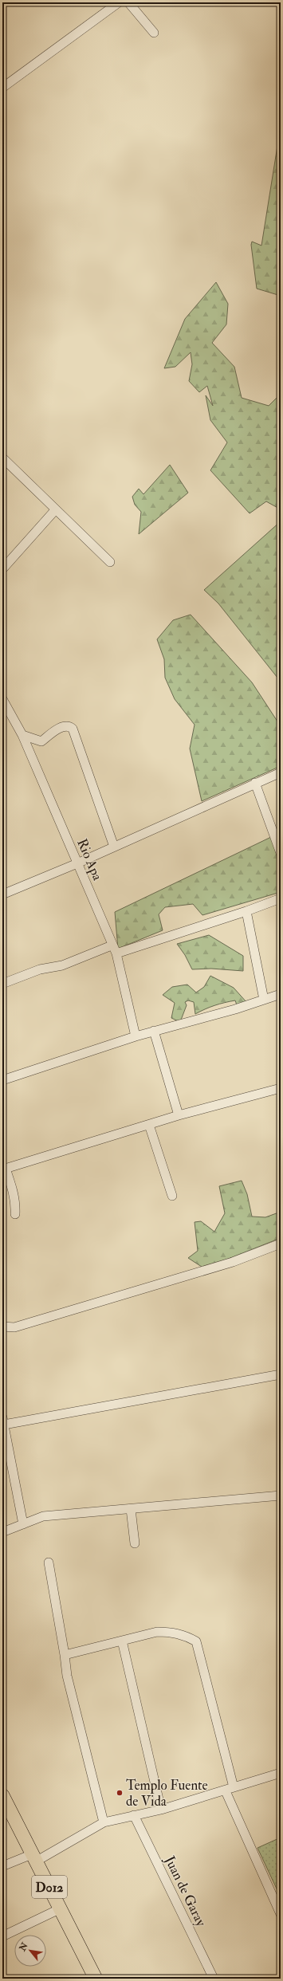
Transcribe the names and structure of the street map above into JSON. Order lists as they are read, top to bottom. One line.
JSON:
{"streets":{"main road":["D012"],"street":["Rio Apa","Juan de Garay"]},"places":["Templo Fuente de Vida"],"north":"top left"}
